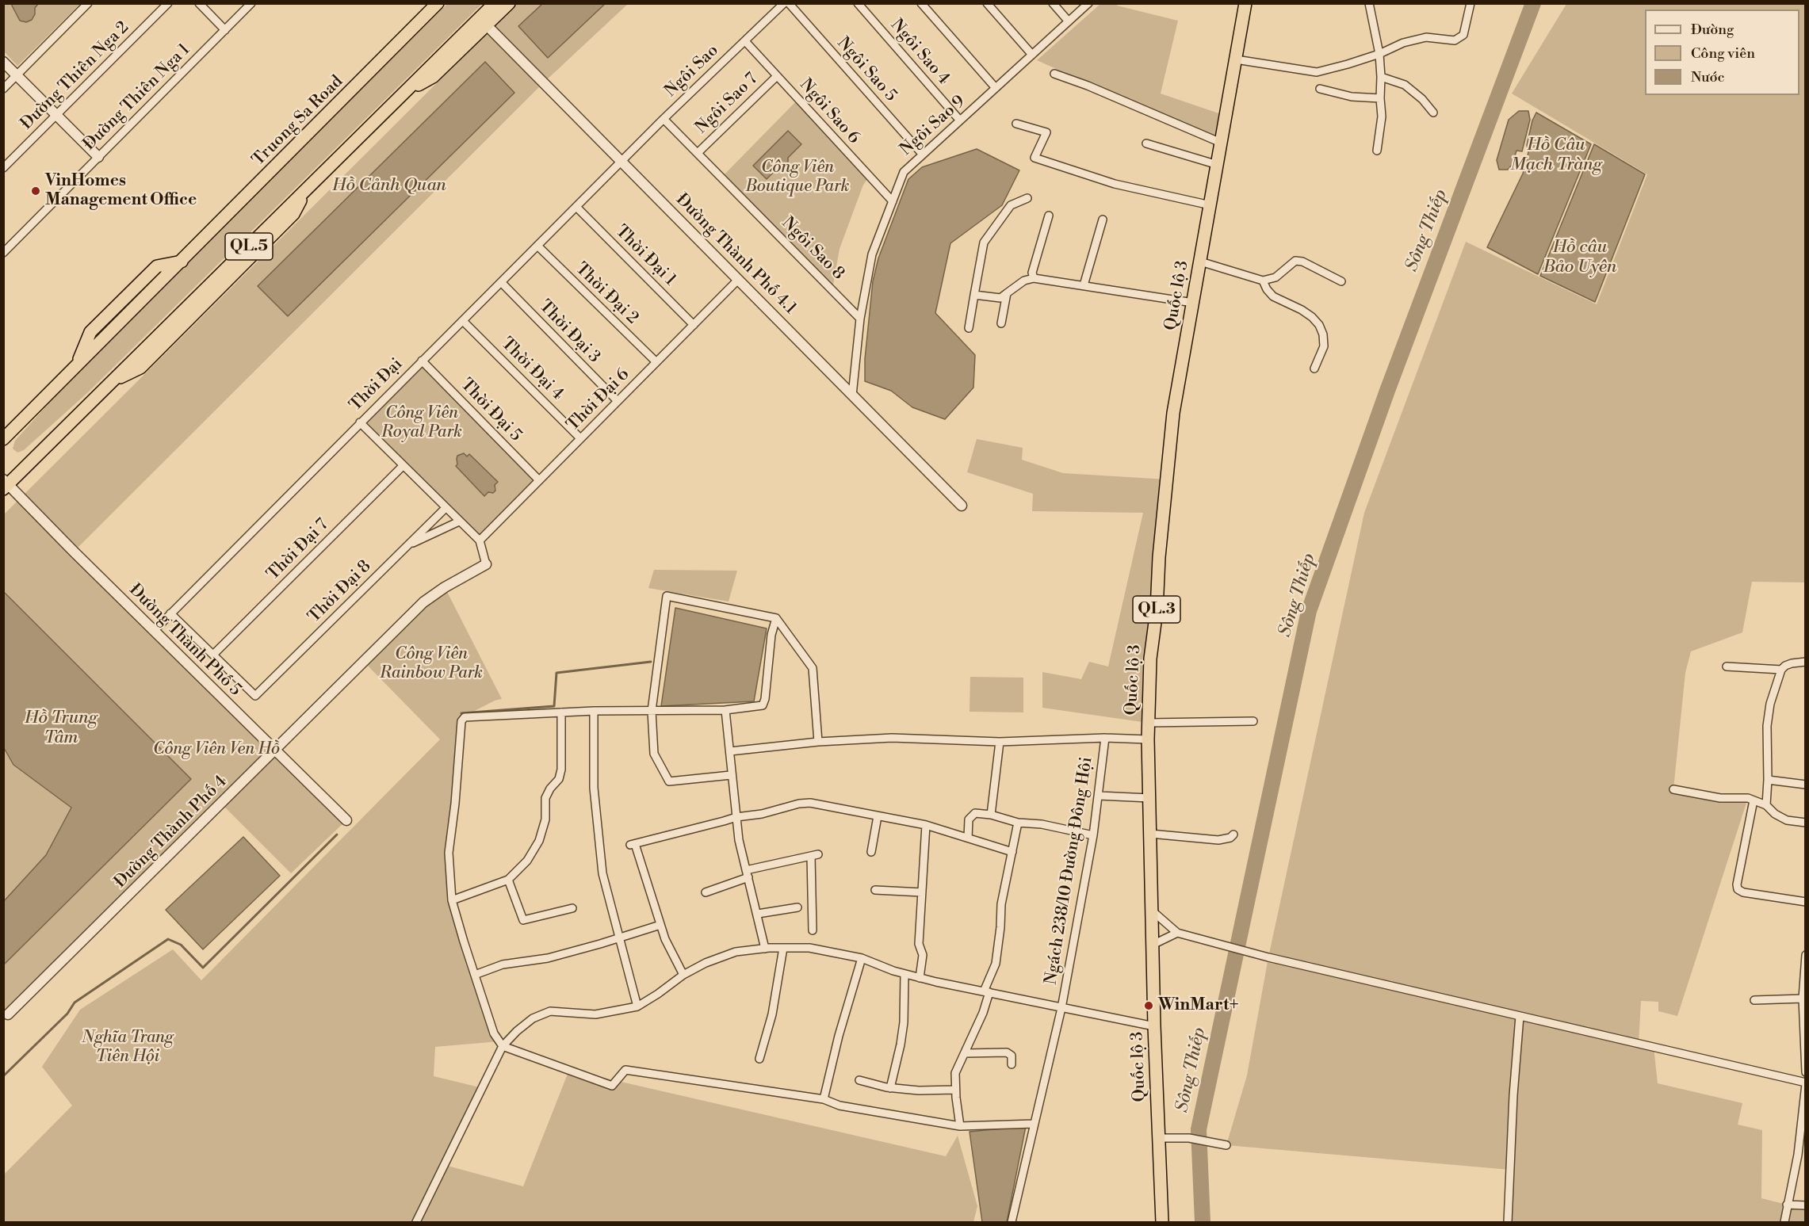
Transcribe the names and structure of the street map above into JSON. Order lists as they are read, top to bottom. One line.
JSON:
{"streets":{"highway":["Truong Sa Road","QL.5","Quốc lộ 3","QL.3"],"street":["Ngôi Sao 4","Ngôi Sao 5","Ngôi Sao","Đường Thiên Nga 2","Đường Thiên Nga 1","Ngôi Sao 7","Ngôi Sao 6","Ngôi Sao 9","Ngôi Sao 8","Đường Thành Phố 4.1","Thời Đại 1","Thời Đại 2","Thời Đại 3","Thời Đại 4","Thời Đại","Thời Đại 6","Thời Đại 5","Thời Đại 7","Thời Đại 8","Đường Thành Phố 5","Đường Thành Phố 4","Ngách 238/10 Đường Đông Hội"]},"crossings":[["Ngôi Sao 4","Ngôi Sao 9"],["Ngôi Sao 5","Ngôi Sao 9"],["Ngôi Sao","Ngôi Sao 6"],["Ngôi Sao","Ngôi Sao 8"],["Ngôi Sao","Đường Thành Phố 4.1"],["Ngôi Sao","Thời Đại"],["Ngôi Sao 7","Ngôi Sao 6"],["Ngôi Sao 7","Ngôi Sao 8"],["Ngôi Sao 6","Ngôi Sao 9"],["Ngôi Sao 9","Ngôi Sao 8"],["Ngôi Sao 9","Đường Thành Phố 4.1"],["QL.5","Đường Thành Phố 4.1"],["QL.5","Đường Thành Phố 5"],["Đường Thành Phố 4.1","Thời Đại"],["Đường Thành Phố 4.1","Thời Đại 6"],["Thời Đại 1","Thời Đại"],["Thời Đại 1","Thời Đại 6"],["Thời Đại 2","Thời Đại"],["Thời Đại 2","Thời Đại 6"],["Thời Đại 3","Thời Đại"],["Thời Đại 3","Thời Đại 6"],["Thời Đại 4","Thời Đại"],["Thời Đại 4","Thời Đại 6"],["Thời Đại","Thời Đại 5"],["Thời Đại","Đường Thành Phố 5"],["Thời Đại 6","Thời Đại 5"],["Thời Đại 7","Thời Đại 8"],["Đường Thành Phố 5","Đường Thành Phố 4"]],"water":["Hồ Câu Mạch Tràng","Hồ Cảnh Quan","Sông Thiếp","Hồ câu Bảo Uyên","Hồ Trung Tâm"],"parks":["Công Viên Boutique Park","Công Viên Royal Park","Công Viên Rainbow Park","Công Viên Ven Hồ","Nghĩa Trang Tiên Hội"],"places":["VinHomes Management Office","WinMart+"],"legend":["Đường","Công viên","Nước"]}
